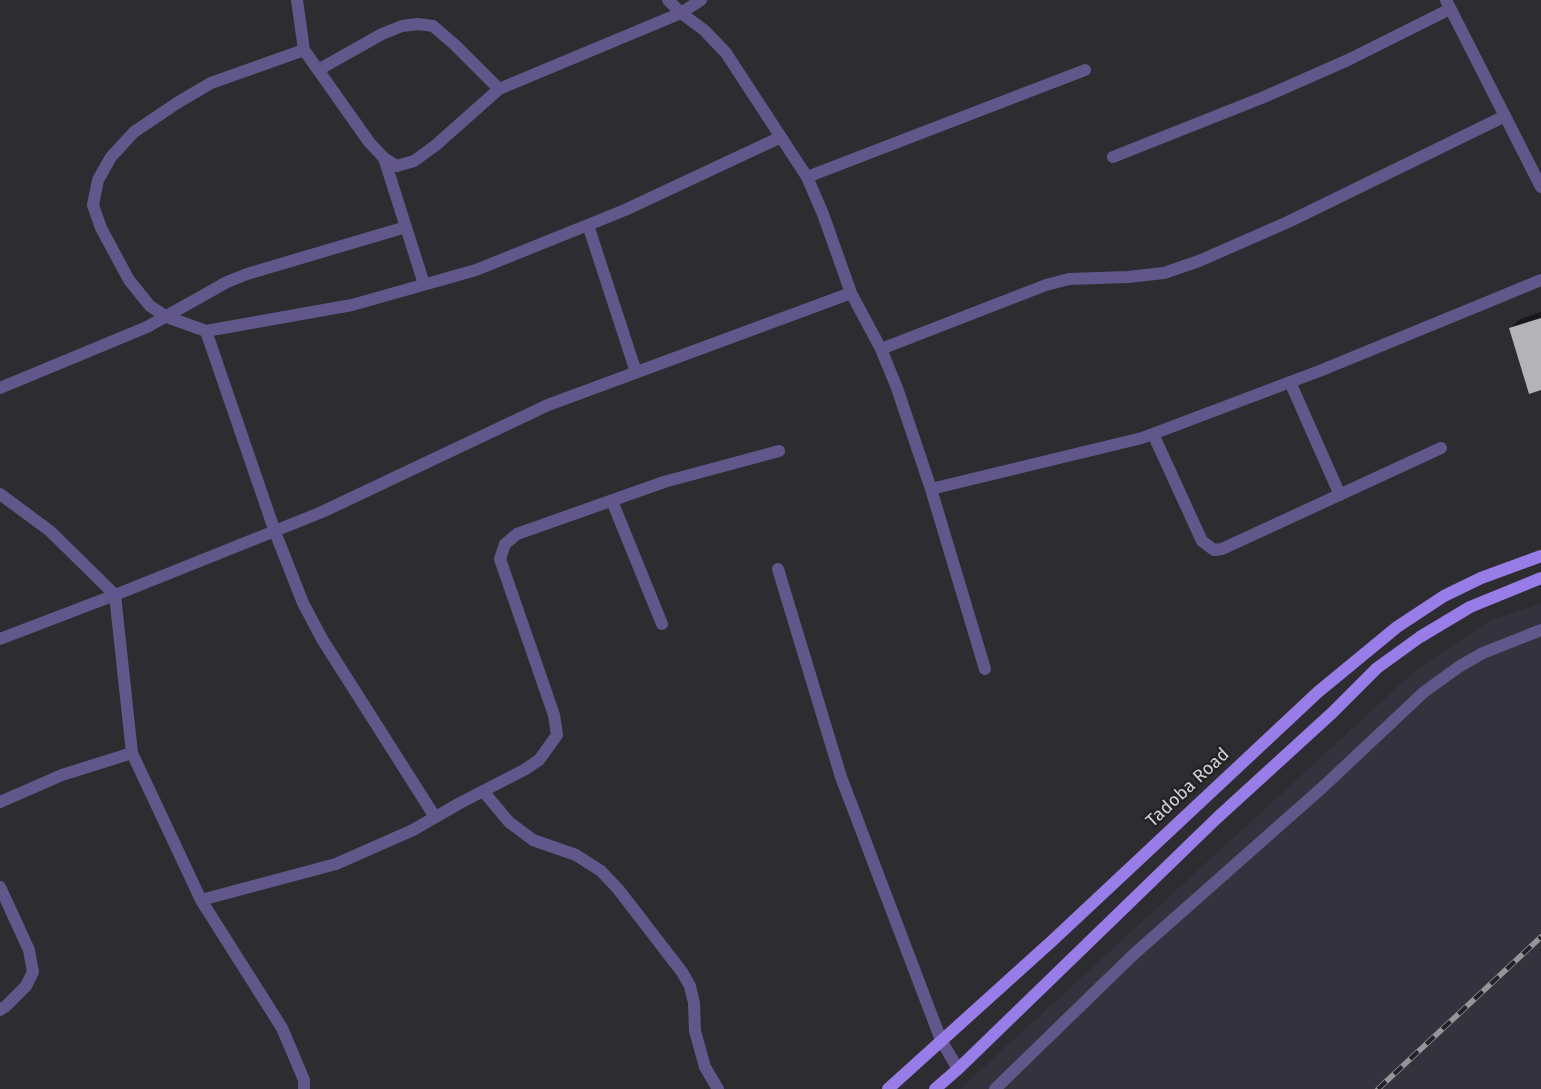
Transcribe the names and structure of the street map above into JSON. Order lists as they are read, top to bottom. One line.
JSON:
{"streets":{"main road":["Tadoba Road"]}}
